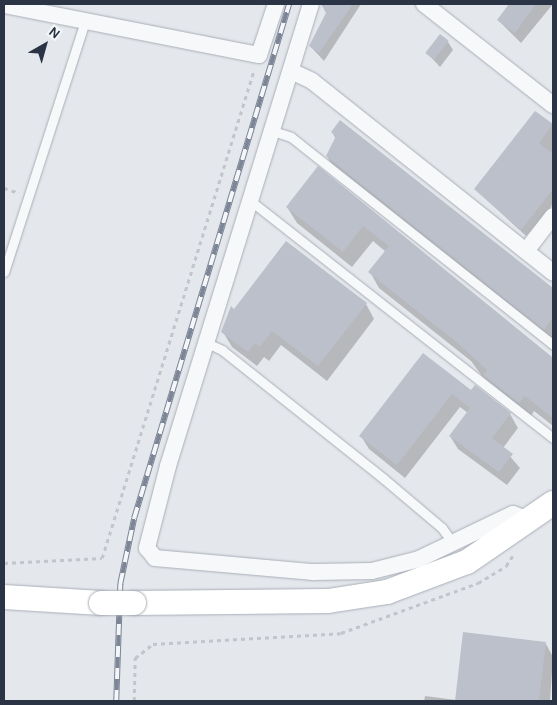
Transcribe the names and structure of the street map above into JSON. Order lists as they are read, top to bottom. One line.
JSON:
{"north":"top right"}
